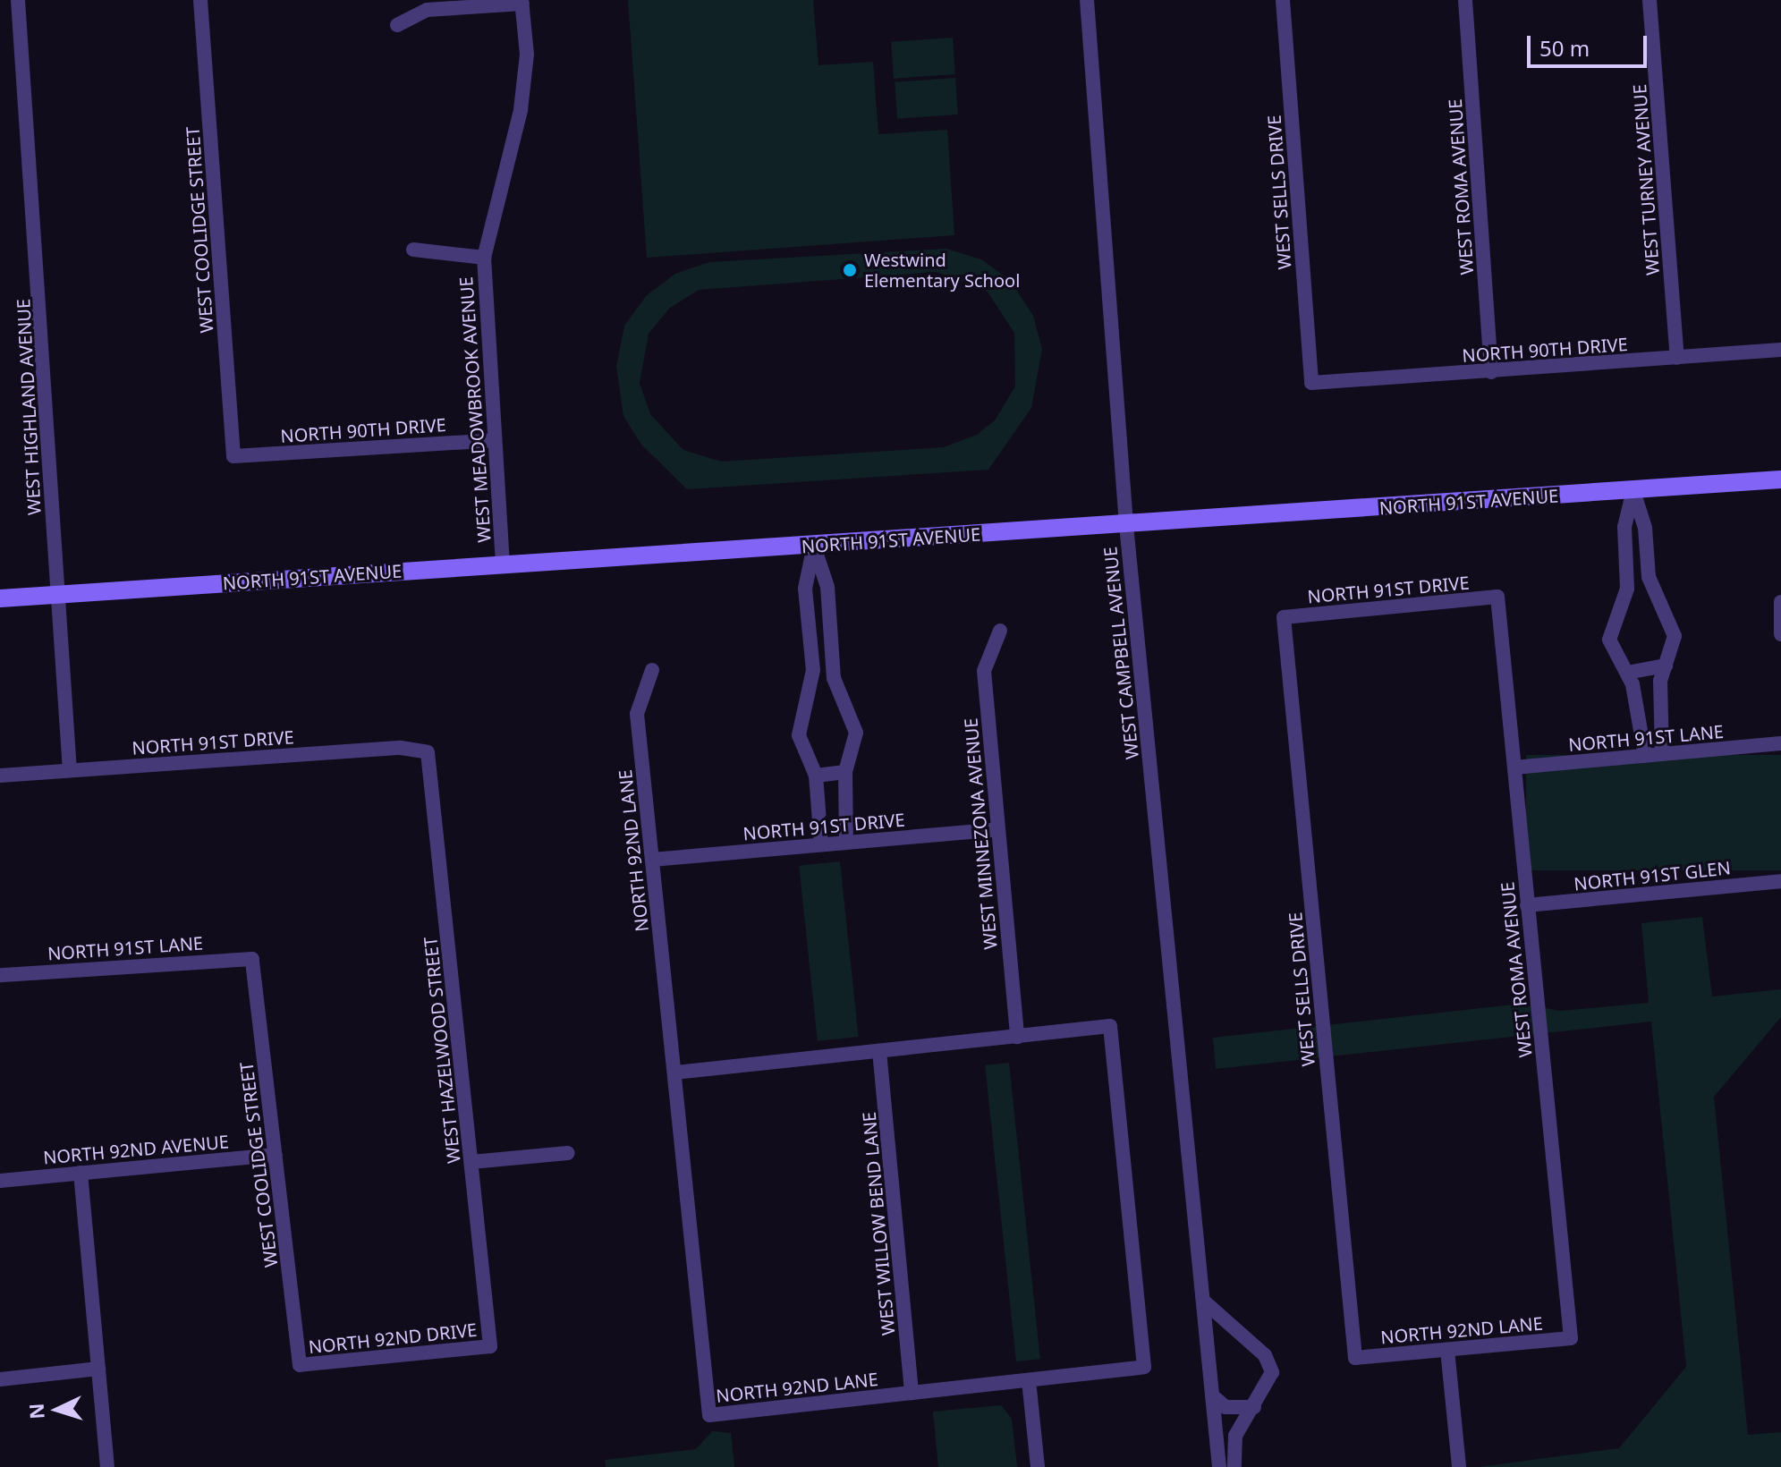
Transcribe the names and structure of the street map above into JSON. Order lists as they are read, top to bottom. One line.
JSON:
{"streets":{"main road":["NORTH 91ST AVENUE"],"street":["WEST TURNEY AVENUE","WEST ROMA AVENUE","WEST SELLS DRIVE","WEST COOLIDGE STREET","NORTH 90TH DRIVE","WEST HIGHLAND AVENUE","WEST MEADOWBROOK AVENUE","NORTH 91ST DRIVE","WEST CAMPBELL AVENUE","NORTH 91ST LANE","WEST MINNEZONA AVENUE","NORTH 92ND LANE","NORTH 91ST GLEN","WEST HAZELWOOD STREET","NORTH 92ND AVENUE","WEST WILLOW BEND LANE","NORTH 92ND DRIVE"]},"crossings":[["WEST TURNEY AVENUE","NORTH 90TH DRIVE"],["WEST ROMA AVENUE","NORTH 90TH DRIVE"],["WEST ROMA AVENUE","NORTH 91ST DRIVE"],["WEST ROMA AVENUE","NORTH 91ST LANE"],["WEST ROMA AVENUE","NORTH 92ND LANE"],["WEST ROMA AVENUE","NORTH 91ST GLEN"],["WEST SELLS DRIVE","NORTH 90TH DRIVE"],["WEST SELLS DRIVE","NORTH 91ST DRIVE"],["WEST SELLS DRIVE","NORTH 92ND LANE"],["WEST COOLIDGE STREET","NORTH 90TH DRIVE"],["WEST COOLIDGE STREET","NORTH 91ST LANE"],["WEST COOLIDGE STREET","NORTH 92ND AVENUE"],["WEST COOLIDGE STREET","NORTH 92ND DRIVE"],["NORTH 90TH DRIVE","WEST MEADOWBROOK AVENUE"],["WEST HIGHLAND AVENUE","NORTH 91ST AVENUE"],["WEST HIGHLAND AVENUE","NORTH 91ST DRIVE"],["WEST MEADOWBROOK AVENUE","NORTH 91ST AVENUE"],["NORTH 91ST AVENUE","WEST CAMPBELL AVENUE"],["NORTH 91ST DRIVE","WEST MINNEZONA AVENUE"],["NORTH 91ST DRIVE","NORTH 92ND LANE"],["NORTH 91ST DRIVE","WEST HAZELWOOD STREET"],["WEST MINNEZONA AVENUE","NORTH 92ND LANE"],["NORTH 92ND LANE","WEST WILLOW BEND LANE"],["WEST HAZELWOOD STREET","NORTH 92ND DRIVE"]],"places":["Westwind Elementary School"],"scale_bar":"50 m","north":"left"}
